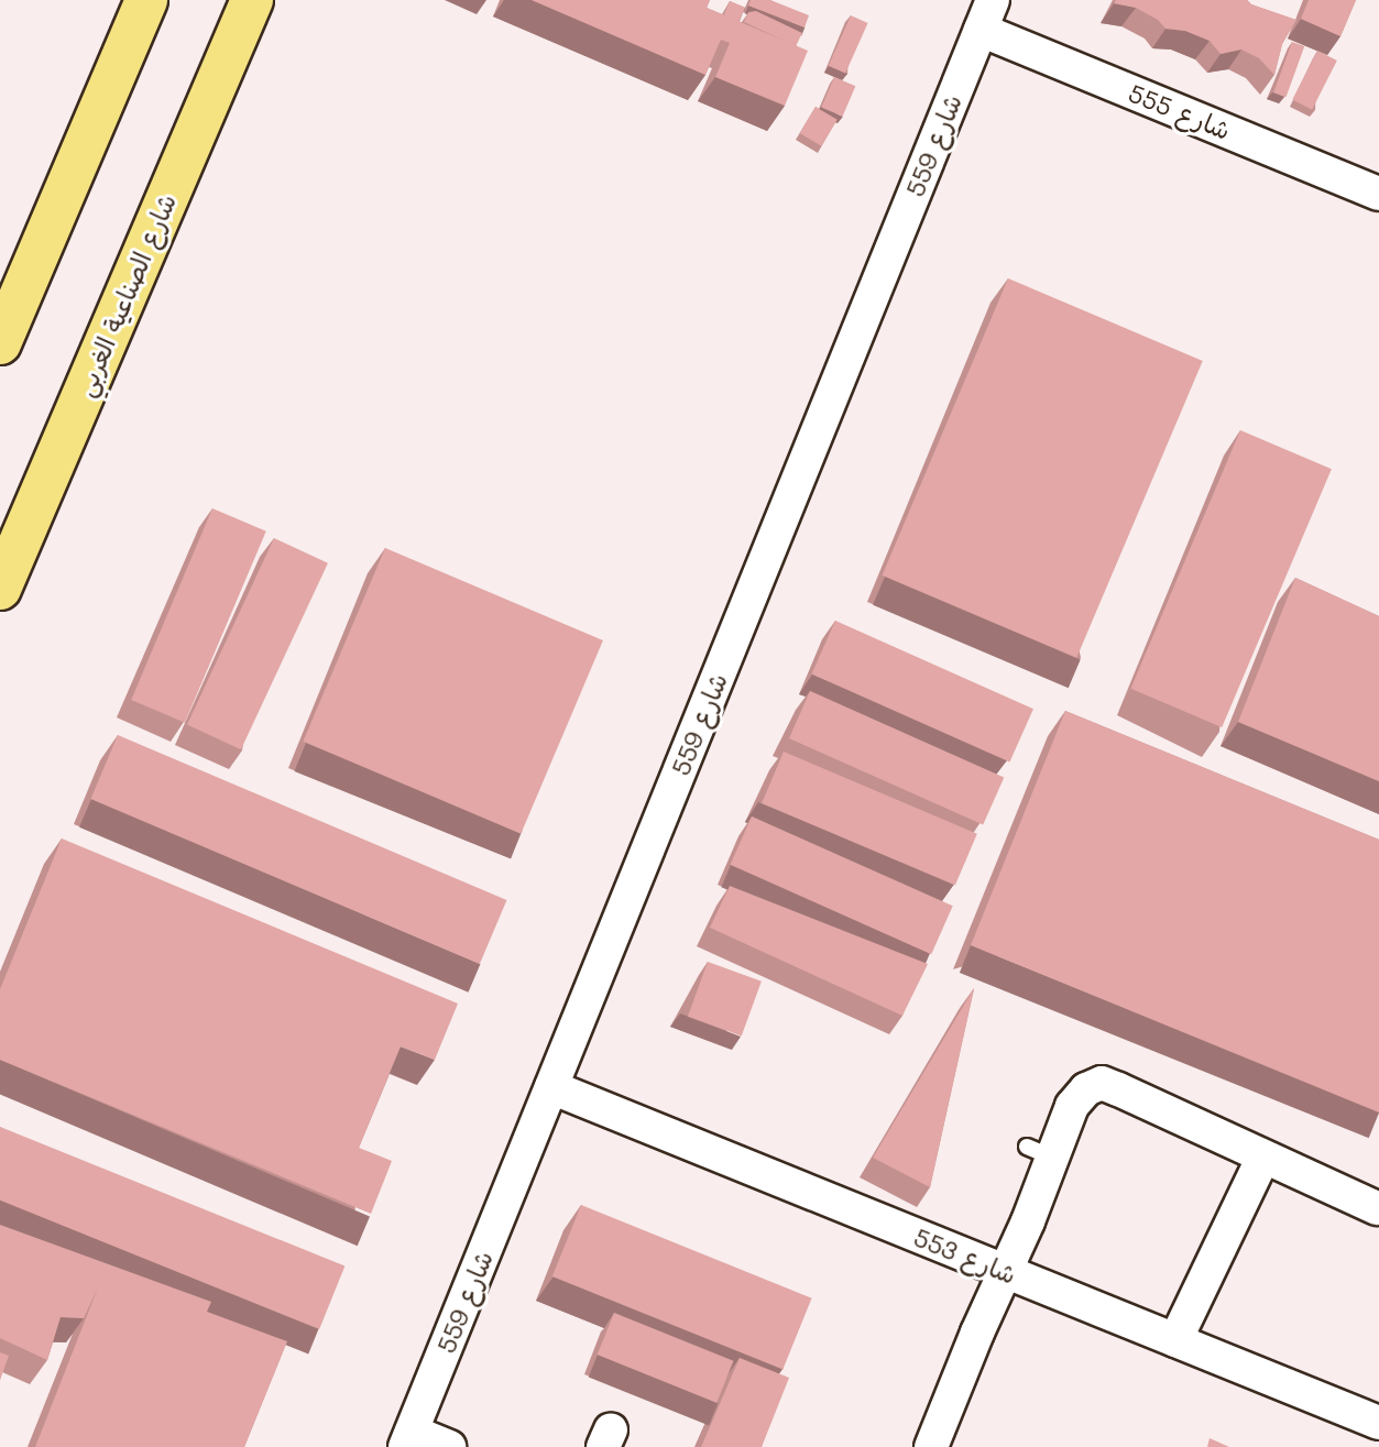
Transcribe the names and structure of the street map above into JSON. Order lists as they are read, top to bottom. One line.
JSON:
{"streets":{"main road":["شارع الصناعية الغربي"],"street":["شارع 555","شارع 559","شارع 553"]},"crossings":[["شارع 555","شارع 559"],["شارع 559","شارع 553"]]}
